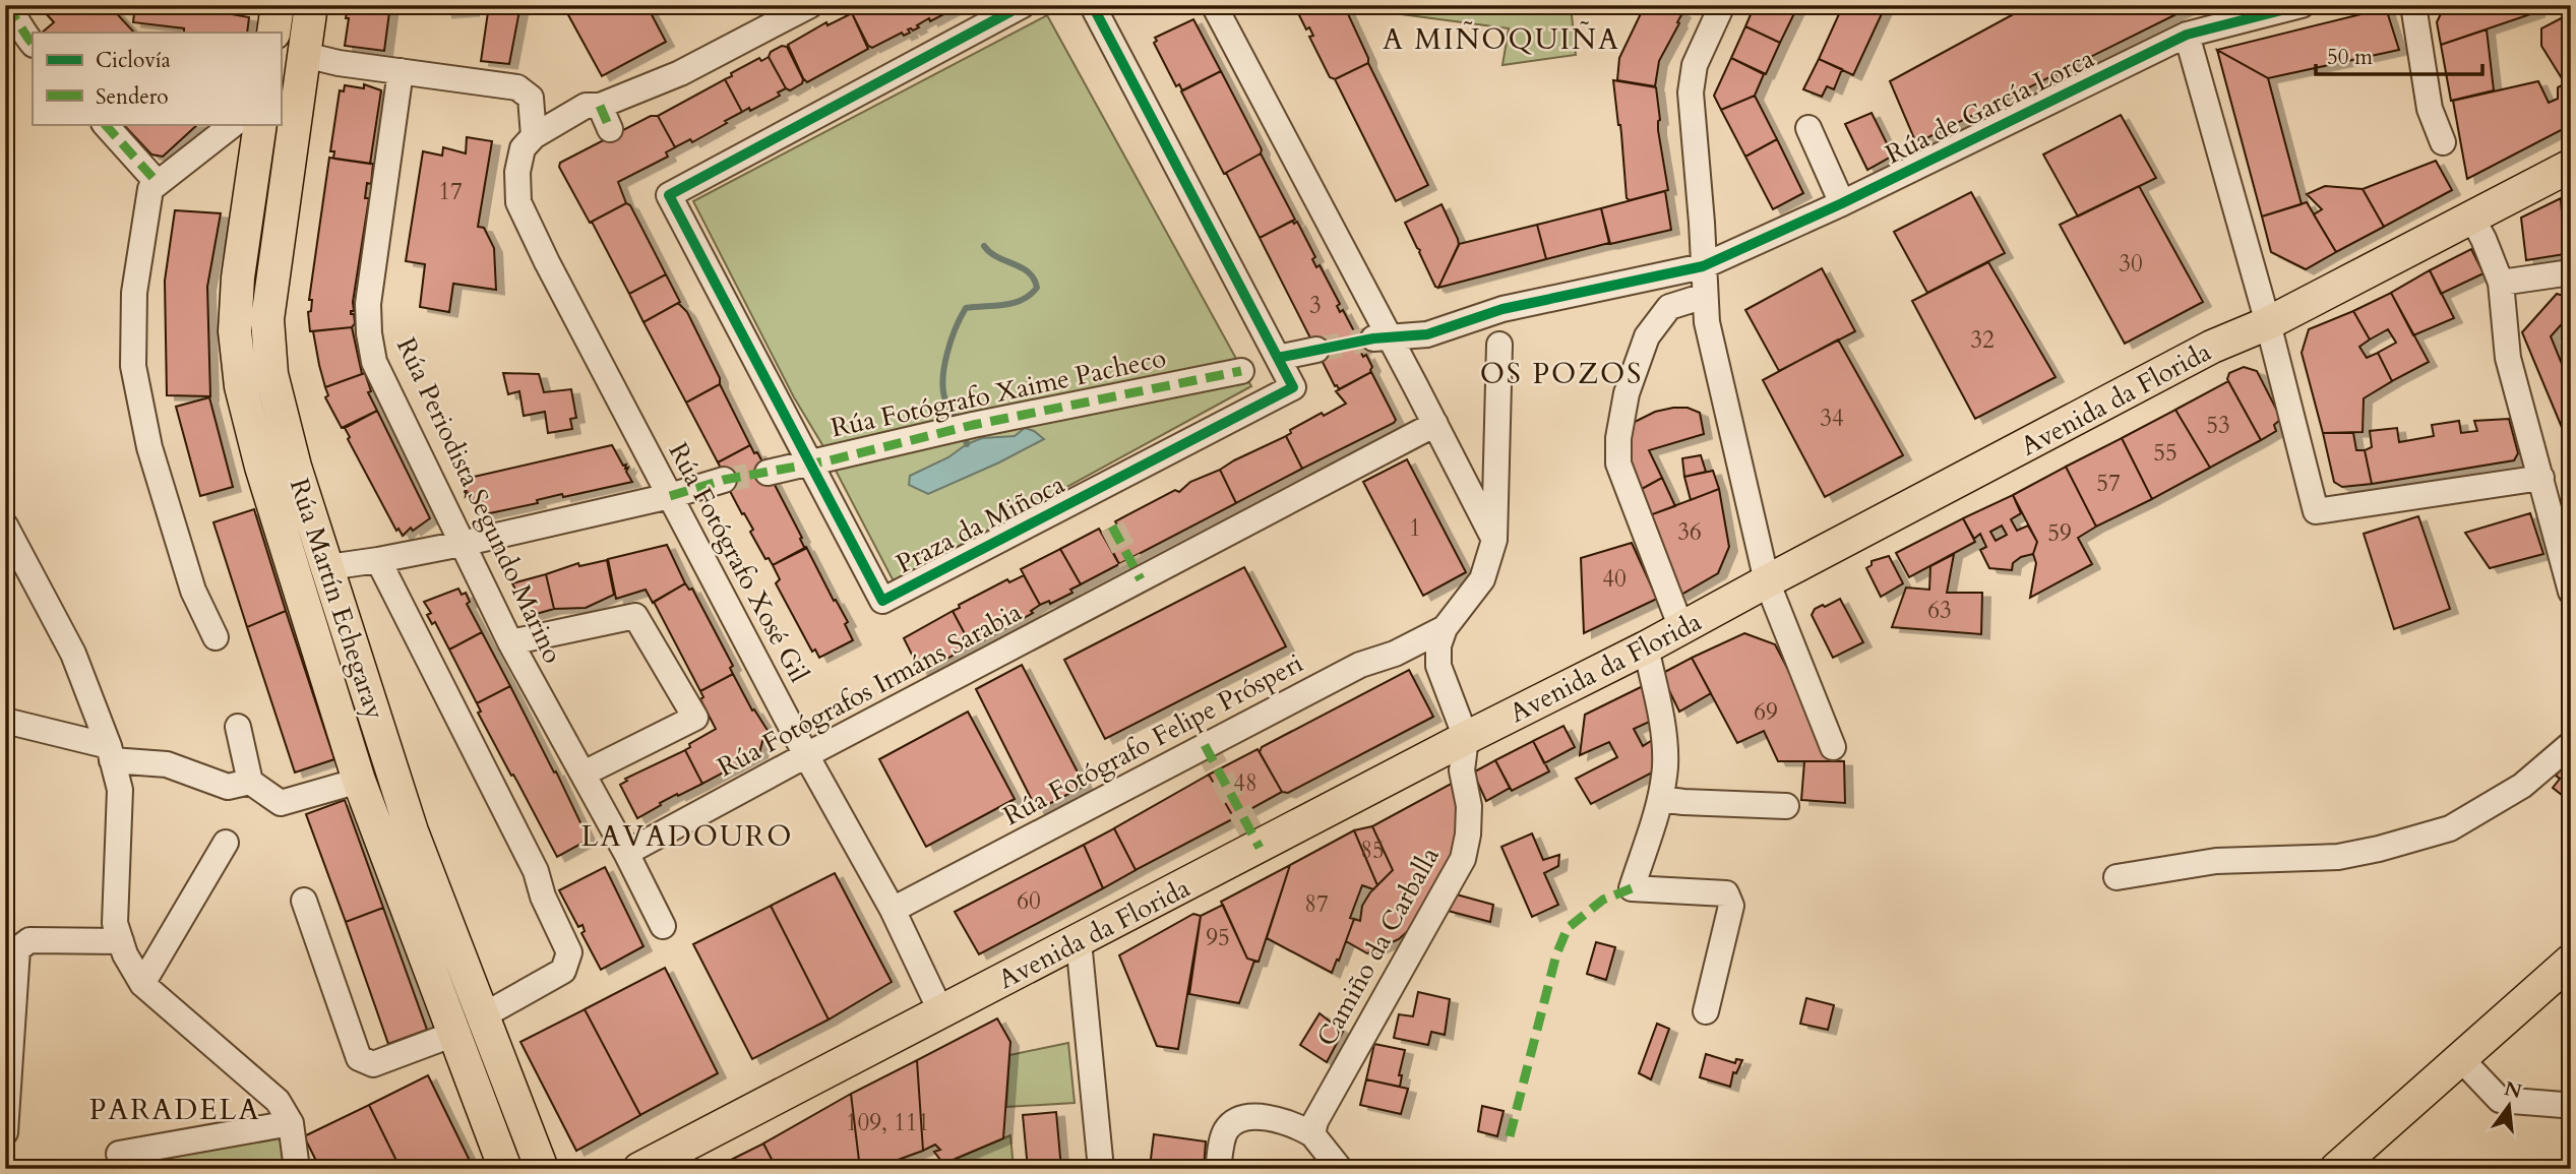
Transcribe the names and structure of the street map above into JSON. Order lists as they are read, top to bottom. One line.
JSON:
{"streets":{"main road":["Avenida da Florida","Rúa Martín Echegaray"],"street":["Rúa de García Lorca","Rúa Fotógrafo Xaime Pacheco","Rúa Periodista Segundo Marino","Praza da Miñoca","Rúa Fotógrafo Xosé Gil","Rúa Fotógrafos Irmáns Sarabia","Rúa Fotógrafo Felipe Prósperi","Camiño da Carballa"]},"crossings":[["Rúa Fotógrafo Xaime Pacheco","Praza da Miñoca"],["Avenida da Florida","Rúa Fotógrafo Xosé Gil"],["Avenida da Florida","Camiño da Carballa"],["Rúa Periodista Segundo Marino","Rúa Fotógrafos Irmáns Sarabia"],["Rúa Fotógrafo Xosé Gil","Rúa Fotógrafos Irmáns Sarabia"],["Rúa Fotógrafo Xosé Gil","Rúa Fotógrafo Felipe Prósperi"]],"districts":["A MIÑOQUIÑA","OS POZOS","LAVADOURO","PARADELA"],"house_numbers":["17","30","3","32","34","53","55","57","1","36","59","40","63","69","48","85","60","87","95","109, 111"],"legend":["Ciclovía","Sendero"],"scale_bar":"50 m","north":"top"}
